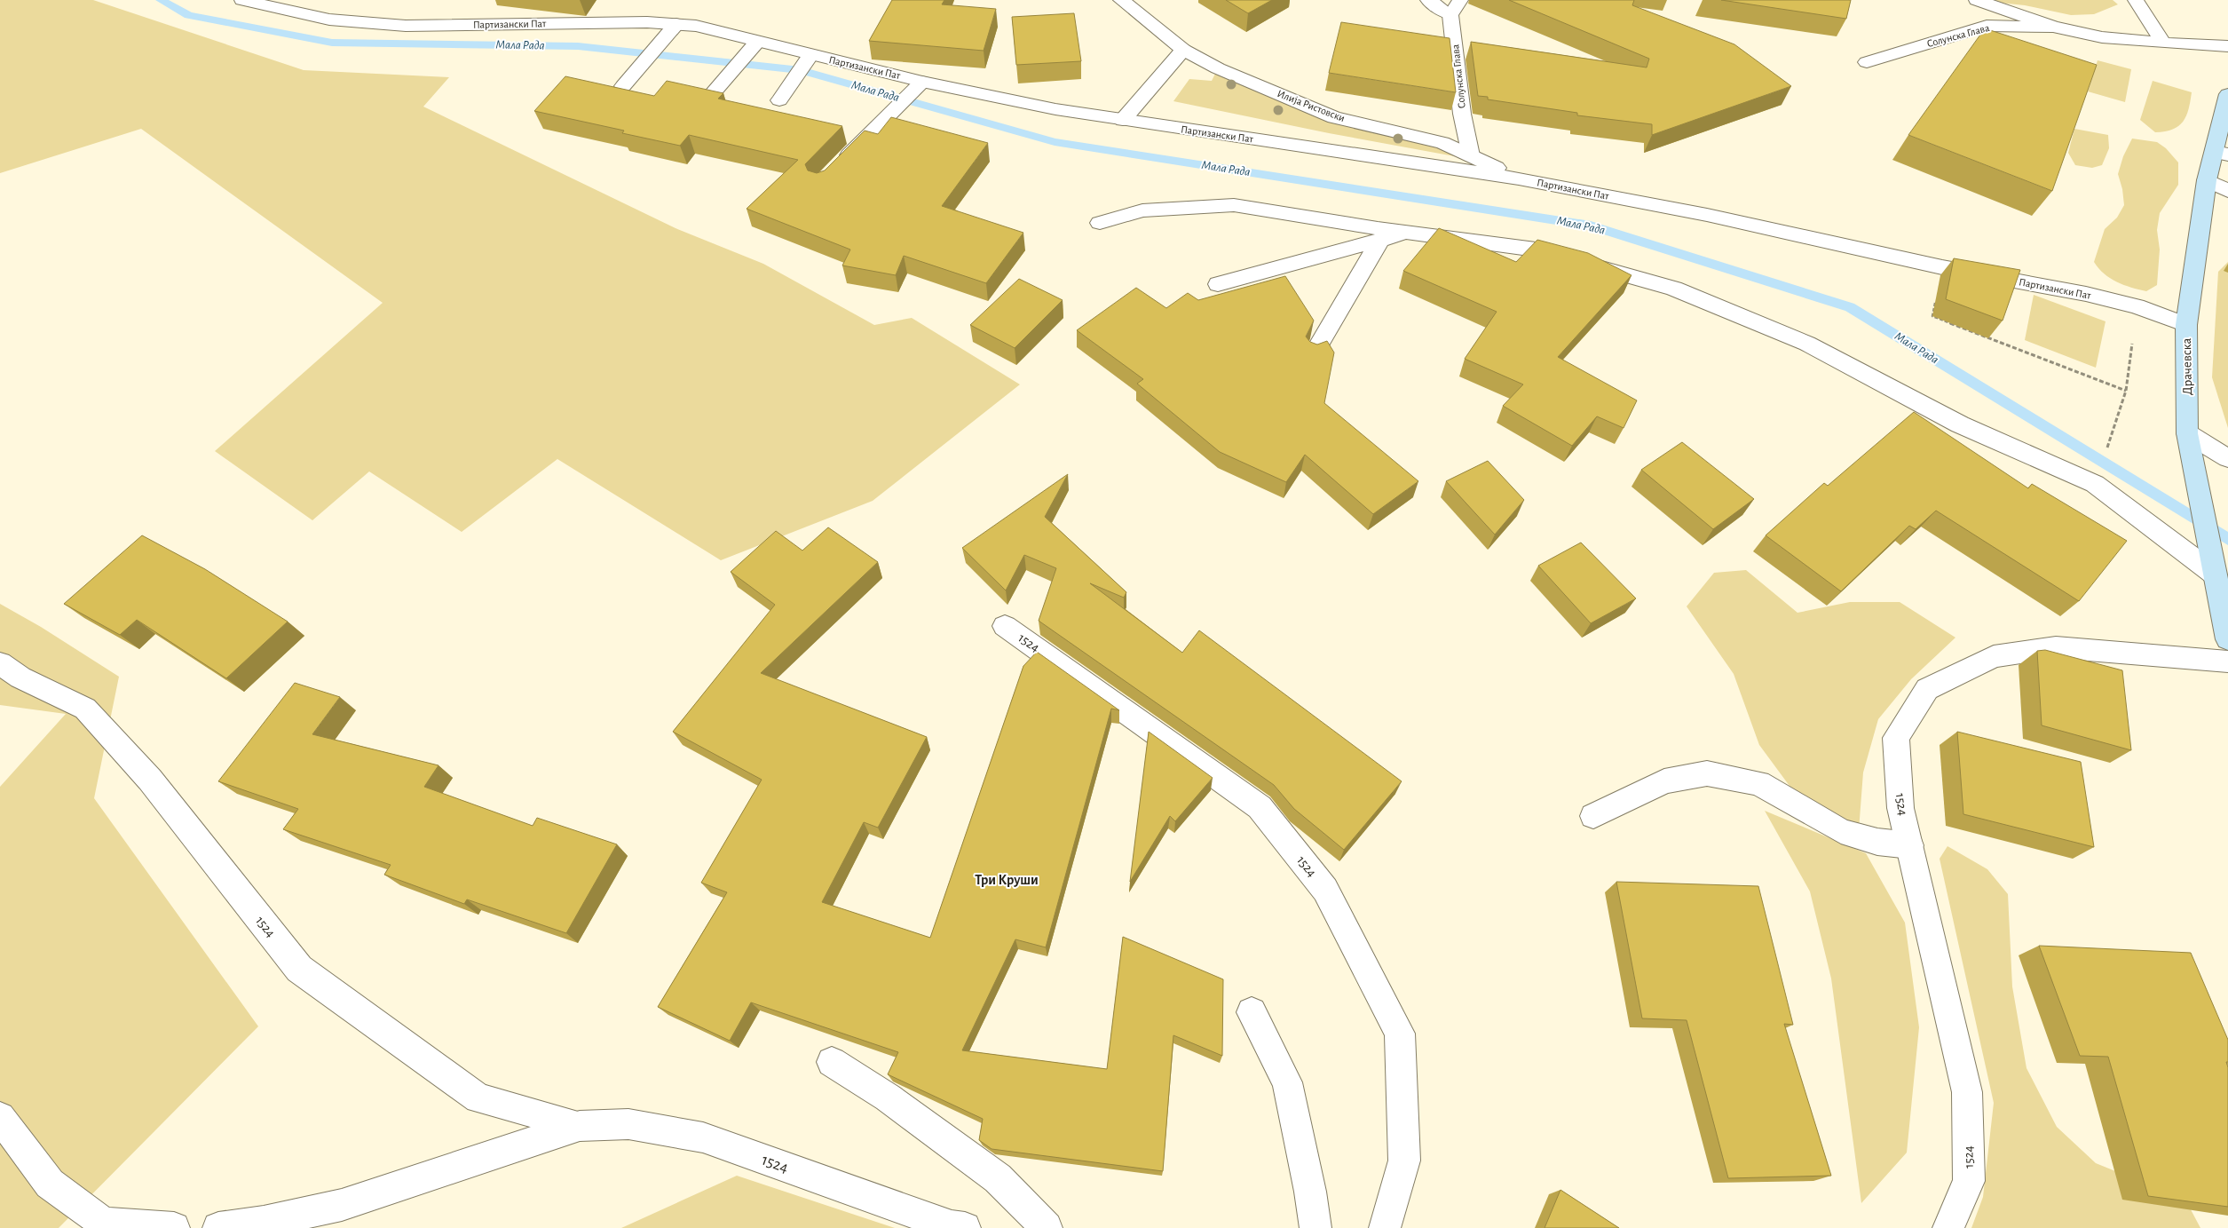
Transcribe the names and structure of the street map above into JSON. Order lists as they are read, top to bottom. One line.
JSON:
{"streets":{"main road":["Драчевска"],"street":["Партизански Пат","Солунска Глава","Илија Ристовски","1524"]},"crossings":[["Партизански Пат","Илија Ристовски"],["Партизански Пат","Драчевска"],["Солунска Глава","Илија Ристовски"]],"districts":["Три Круши"],"water":["Мала Рада"]}
